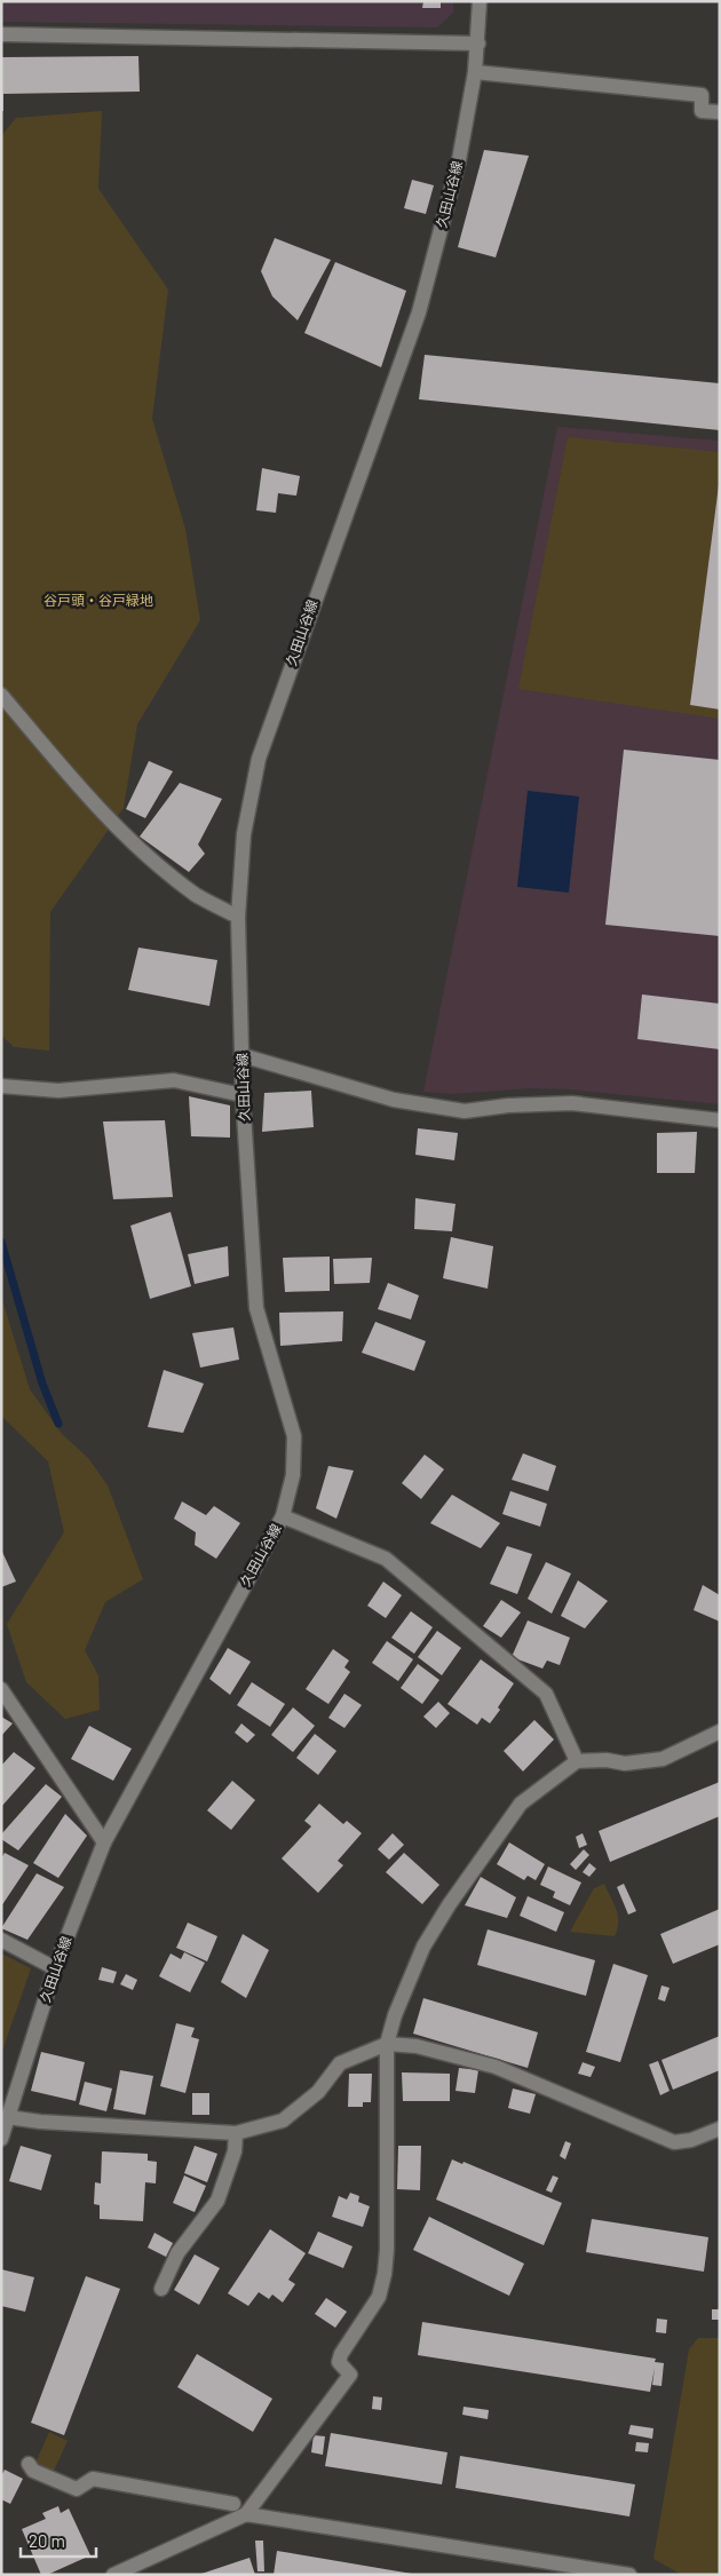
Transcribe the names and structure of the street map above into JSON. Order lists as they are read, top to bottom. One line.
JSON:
{"streets":{"street":["久田山谷線"]},"parks":["谷戸頭・谷戸緑地"],"scale_bar":"20 m"}
